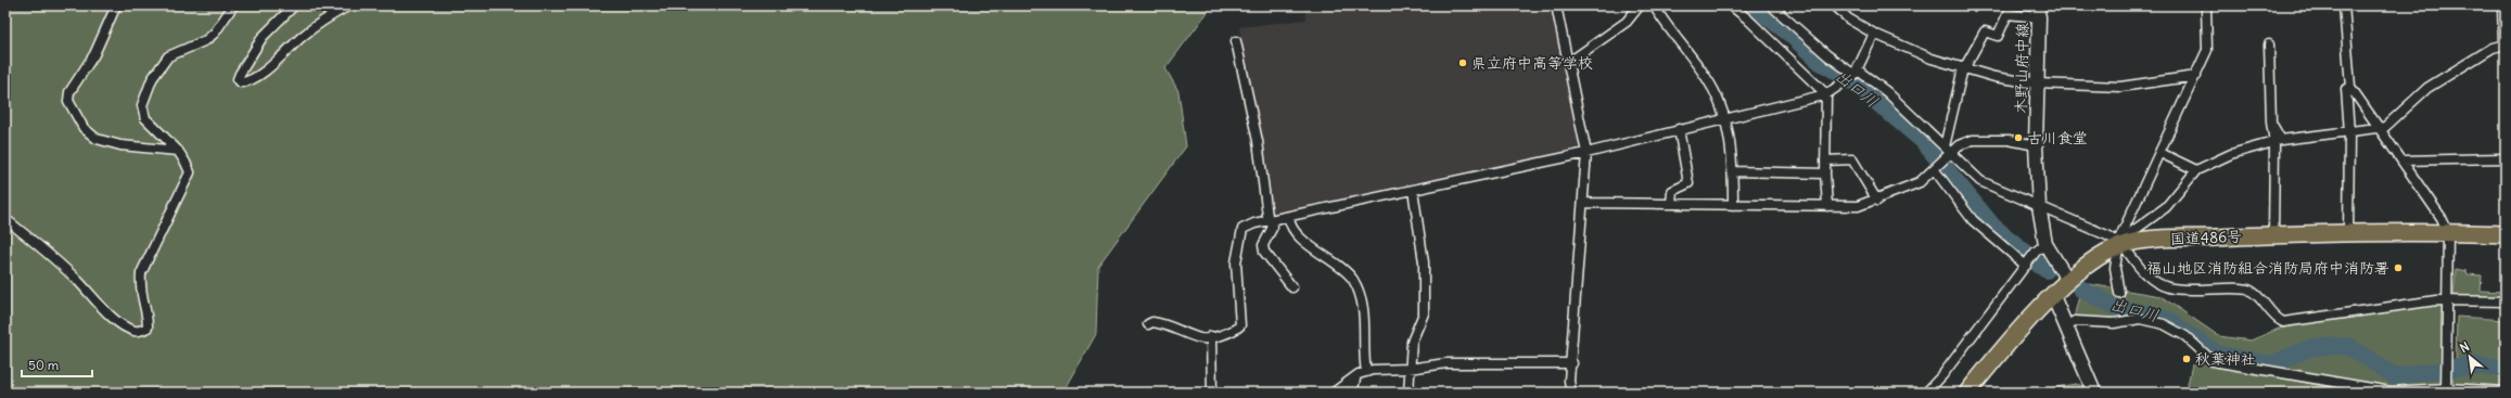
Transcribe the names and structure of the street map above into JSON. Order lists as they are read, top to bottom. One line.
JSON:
{"streets":{"highway":["国道486号"],"main road":["木野山府中線"]},"crossings":[["木野山府中線","国道486号"]],"water":["出口川"],"places":["県立府中高等学校","古川食堂","福山地区消防組合消防局府中消防署","秋葉神社"],"scale_bar":"50 m","north":"top left"}
